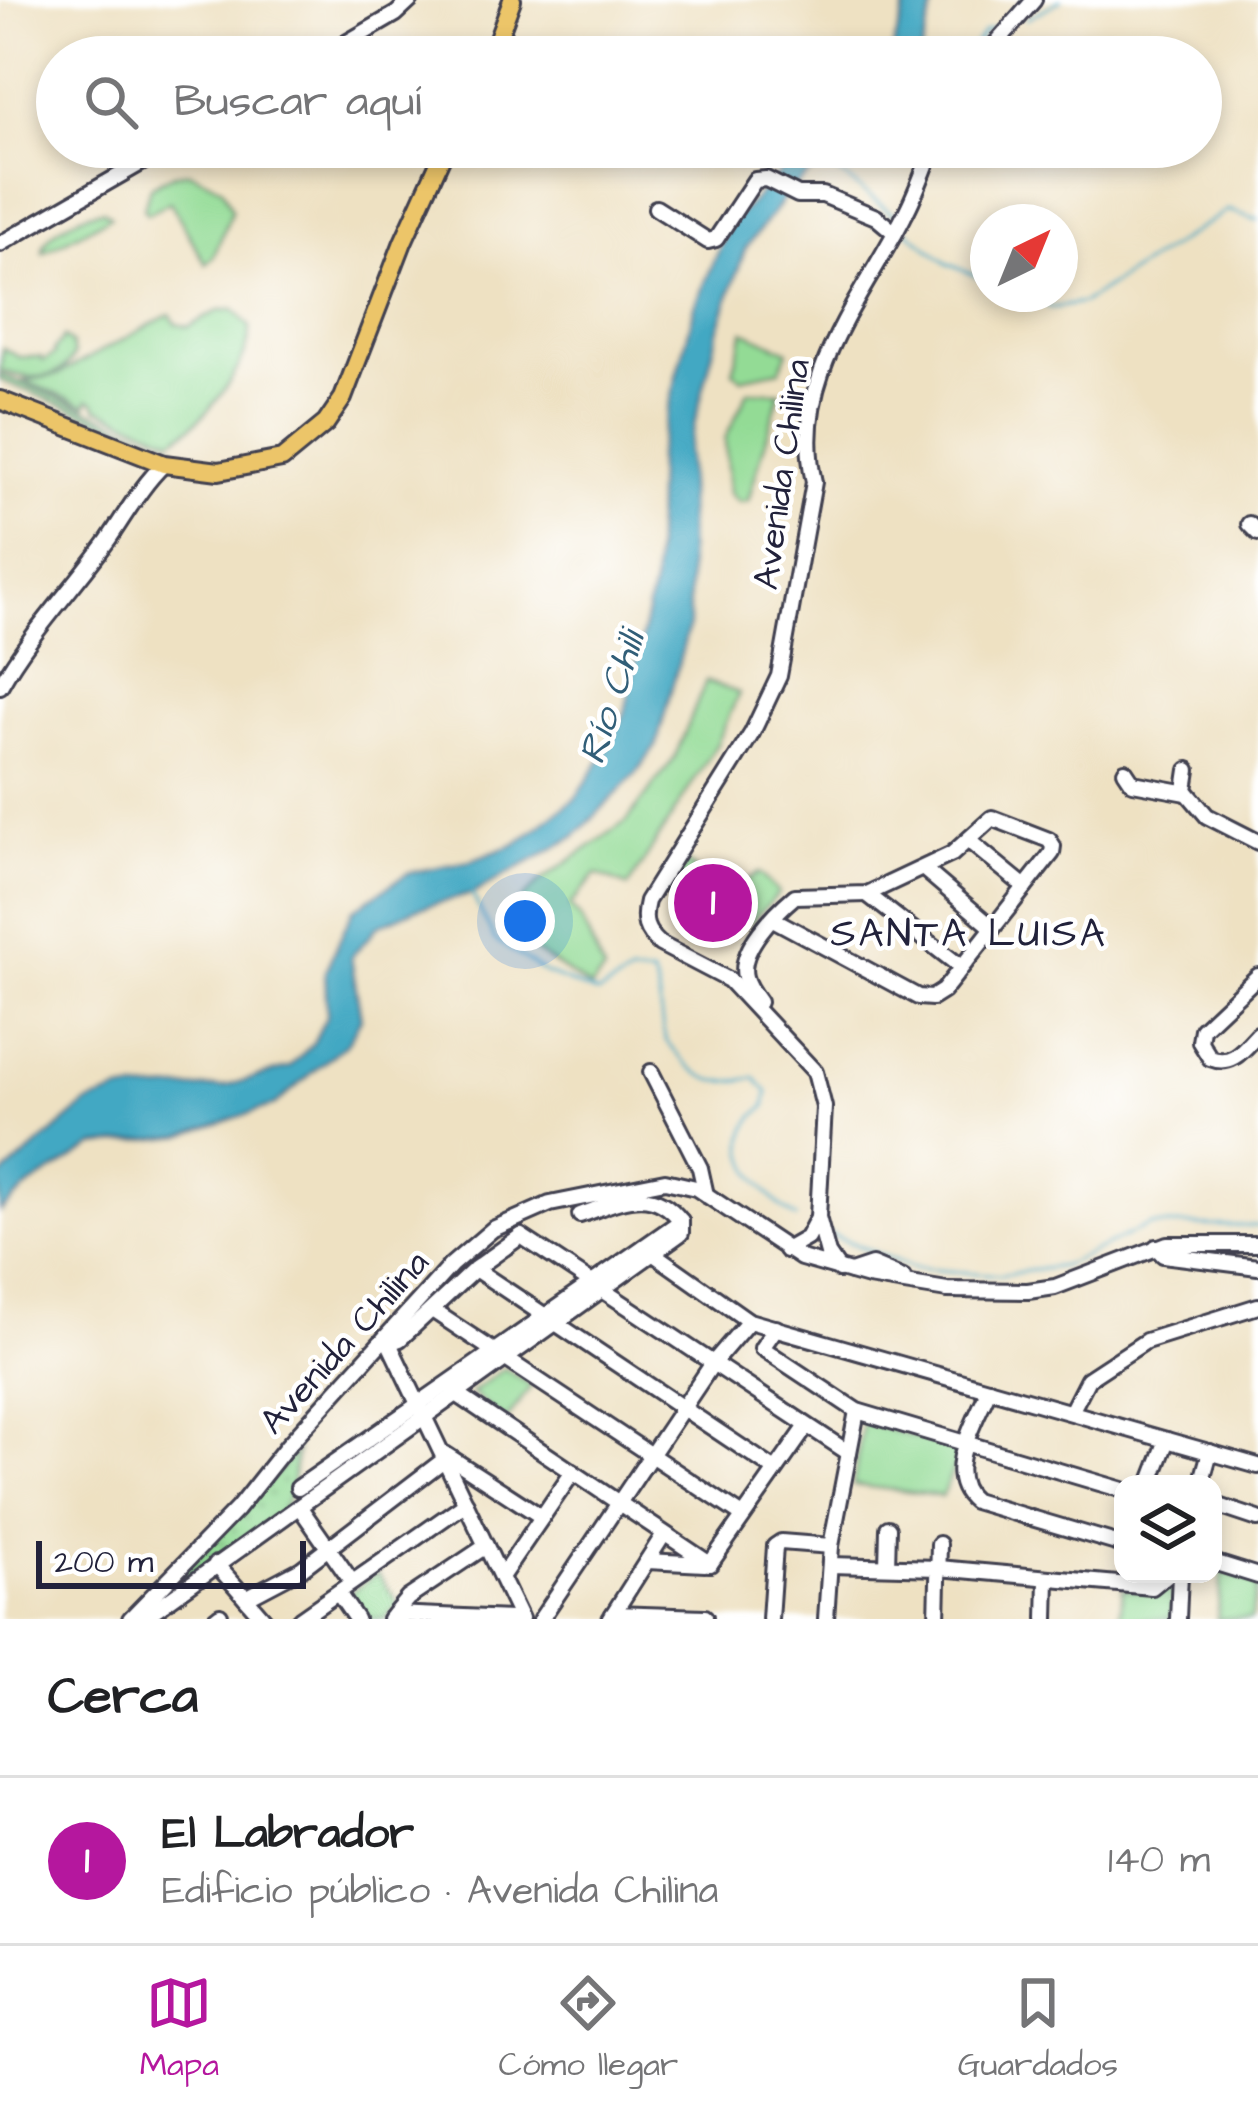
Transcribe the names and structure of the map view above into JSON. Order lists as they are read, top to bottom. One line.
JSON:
{"streets":{"street":["Avenida Chilina"]},"districts":["SANTA LUISA"],"water":["Río Chili"],"scale_bar":"200 m","north":"top right","page":{"search":"Buscar aquí","pins":"1","scale":"200 m","heading":"Cerca","list":[{"mark":"1","name":"El Labrador","note":"Edificio público · Avenida Chilina","value":"140 m"}],"nav":["Mapa","Cómo llegar","Guardados"]}}
